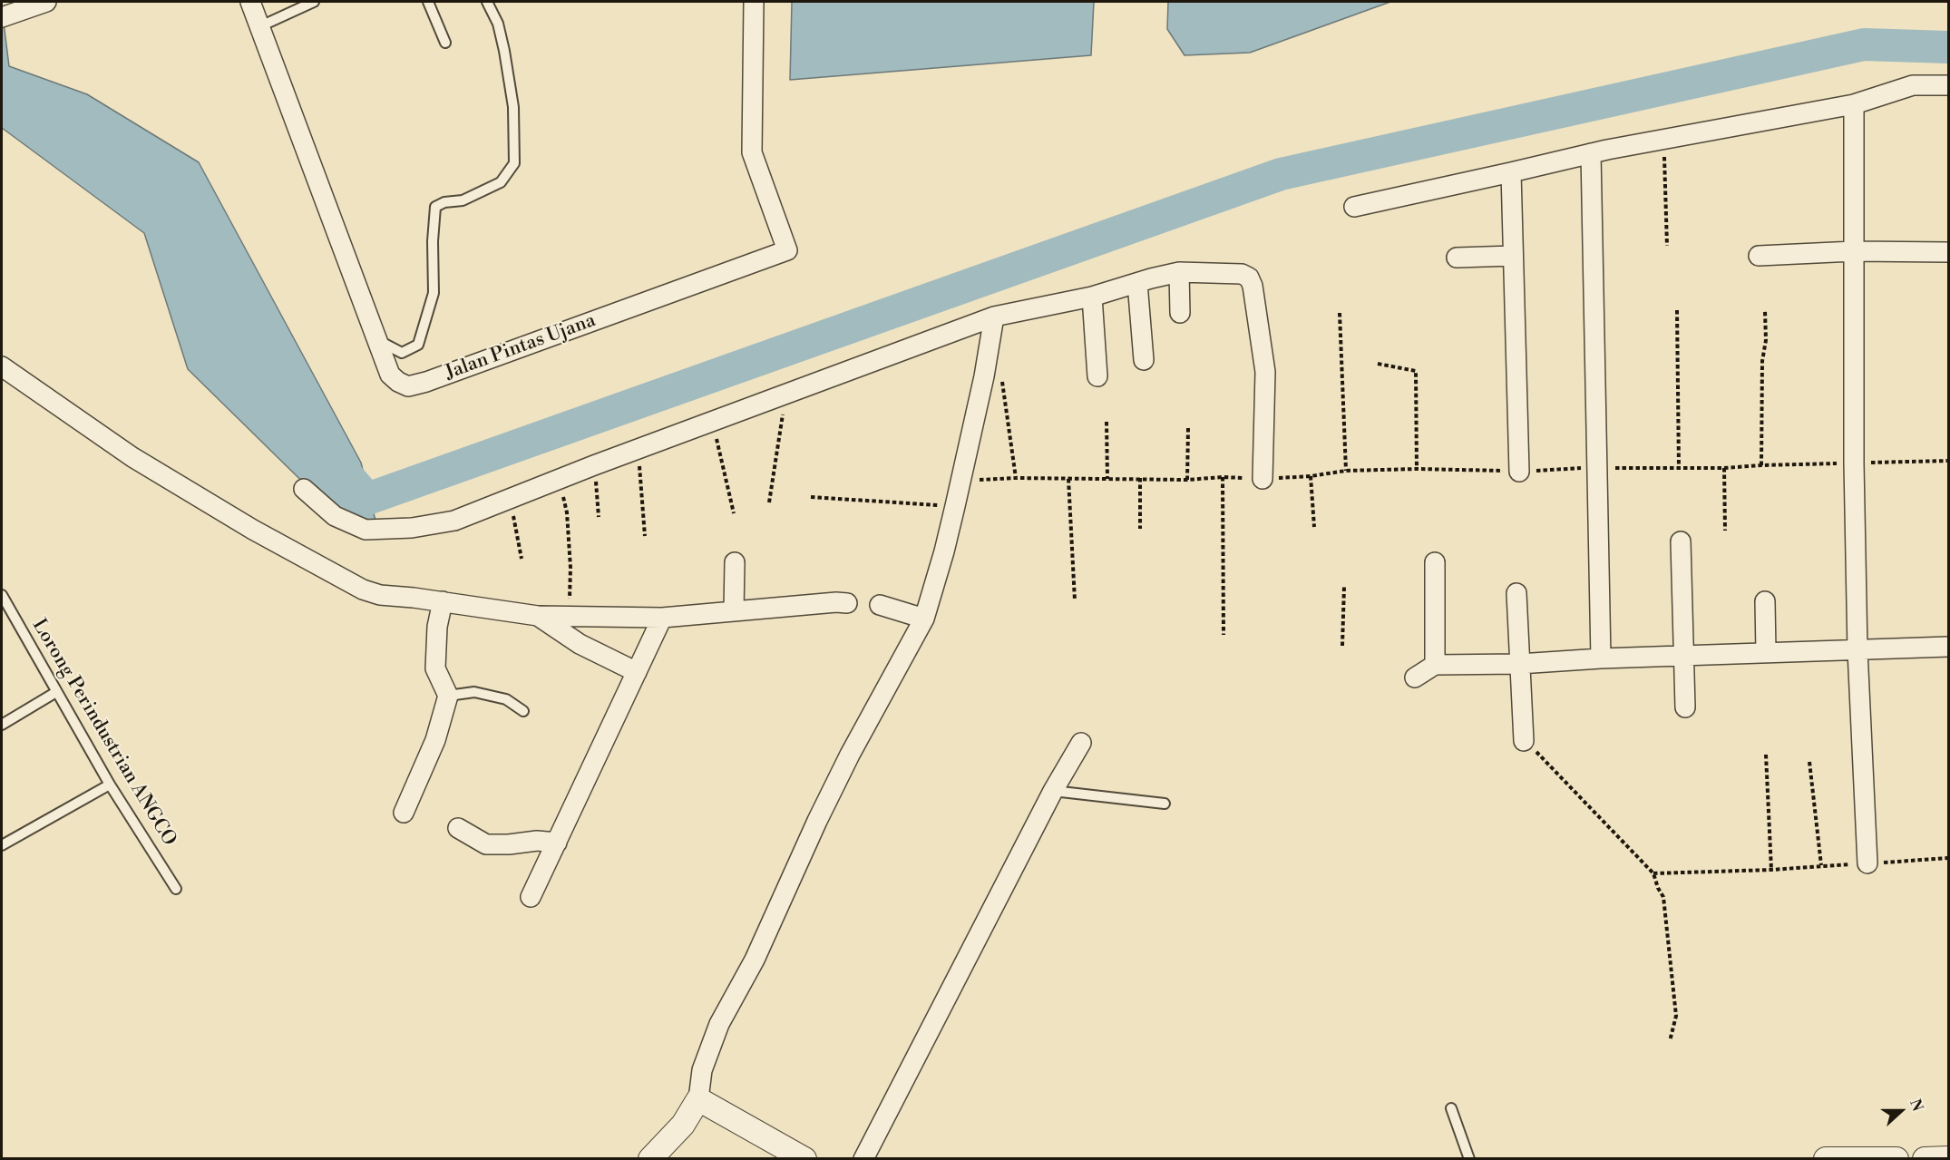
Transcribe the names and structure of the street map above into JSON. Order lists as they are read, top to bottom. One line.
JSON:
{"streets":{"street":["Jalan Pintas Ujana"],"lane":["Lorong Perindustrian ANGCO"]},"north":"right"}
